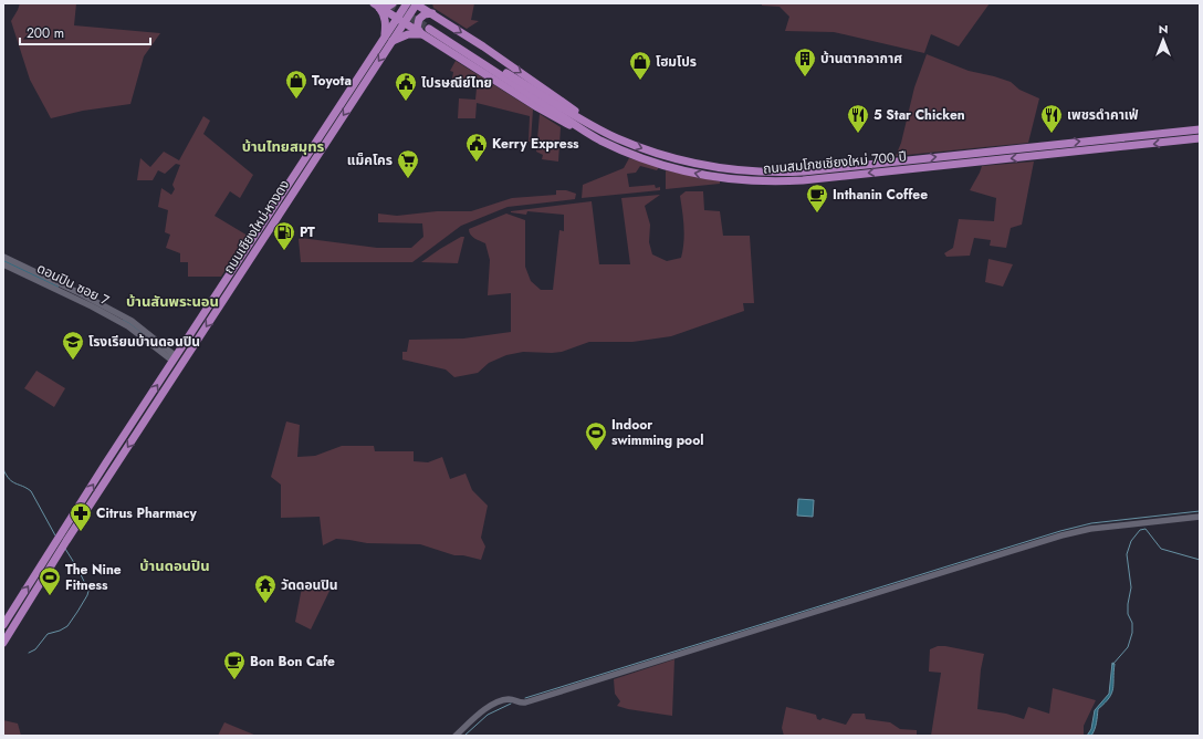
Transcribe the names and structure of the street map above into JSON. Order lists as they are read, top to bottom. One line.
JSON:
{"streets":{"main road":["ถนนสมโภชเชียงใหม่ 700 ปี","ถนนเชียงใหม่-หางดง"],"street":["ดอนปิน ซอย 7"]},"crossings":[["ถนนเชียงใหม่-หางดง","ดอนปิน ซอย 7"]],"districts":["บ้านไทยสมุทร","บ้านสันพระนอน","บ้านดอนปิน"],"places":{"building":["บ้านตากอากาศ"],"shop":["โฮมโปร","Toyota"],"public building":["ไปรษณีย์ไทย","Kerry Express"],"restaurant":["5 Star Chicken","เพชรดำคาเฟ่"],"supermarket":["แม็คโคร"],"cafe":["Inthanin Coffee","Bon Bon Cafe"],"fuel station":["PT"],"school or university":["โรงเรียนบ้านดอนปิน"],"sports":["Indoor swimming pool","The Nine Fitness"],"pharmacy":["Citrus Pharmacy"],"temple":["วัดดอนปิน"]},"scale_bar":"200 m","north":"top"}
